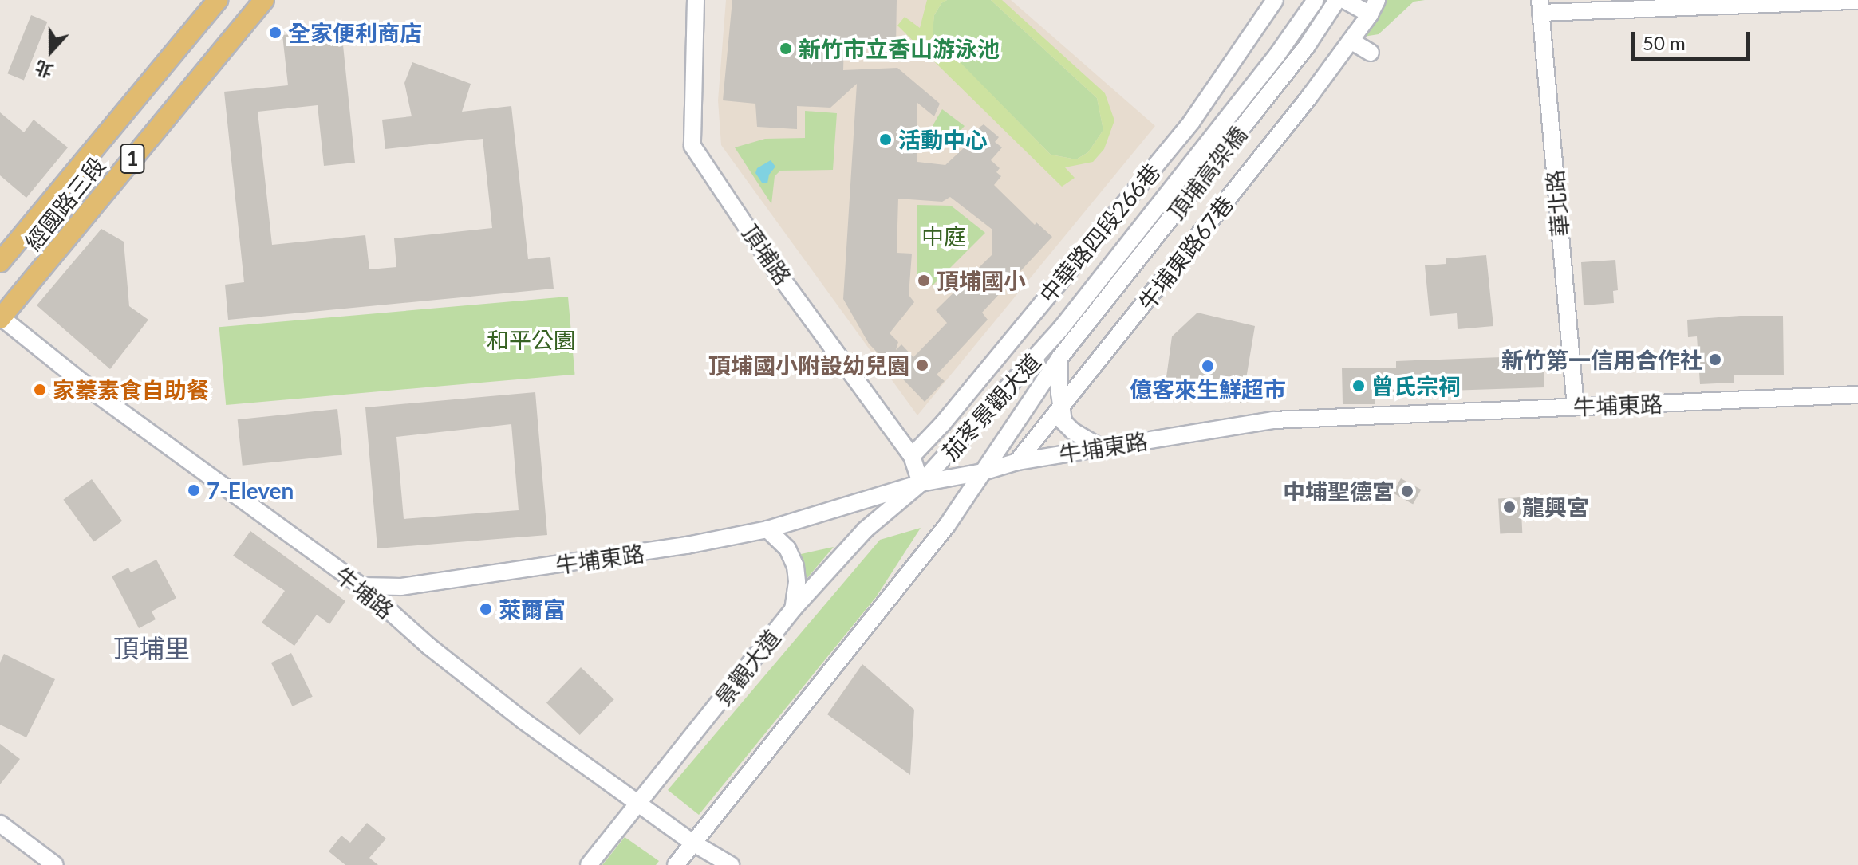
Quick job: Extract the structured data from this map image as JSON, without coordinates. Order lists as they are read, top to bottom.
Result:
{
  "streets": {
    "main road": ["1", "經國路三段"],
    "street": [
      "頂埔高架橋",
      "華北路",
      "中華路四段266巷",
      "牛埔東路67巷",
      "頂埔路",
      "牛埔東路",
      "茄苳景觀大道",
      "牛埔路",
      "景觀大道"
    ]
  },
  "crossings": [
    ["頂埔高架橋", "茄苳景觀大道"],
    ["經國路三段", "牛埔路"],
    ["華北路", "牛埔東路"],
    ["中華路四段266巷", "頂埔路"],
    ["牛埔東路67巷", "牛埔東路"],
    ["頂埔路", "牛埔東路"],
    ["頂埔路", "茄苳景觀大道"],
    ["頂埔路", "景觀大道"],
    ["牛埔東路", "茄苳景觀大道"],
    ["牛埔東路", "牛埔路"],
    ["牛埔東路", "景觀大道"],
    ["茄苳景觀大道", "景觀大道"],
    ["牛埔路", "景觀大道"]
  ],
  "districts": ["頂埔里"],
  "parks": ["中庭", "和平公園"],
  "places": [
    "全家便利商店",
    "新竹市立香山游泳池",
    "活動中心",
    "頂埔國小",
    "新竹第一信用合作社",
    "頂埔國小附設幼兒園",
    "億客來生鮮超市",
    "曾氏宗祠",
    "家蓁素食自助餐",
    "7-Eleven",
    "中埔聖德宮",
    "龍興宮",
    "萊爾富"
  ],
  "scale_bar": "50 m",
  "north": "bottom"
}
